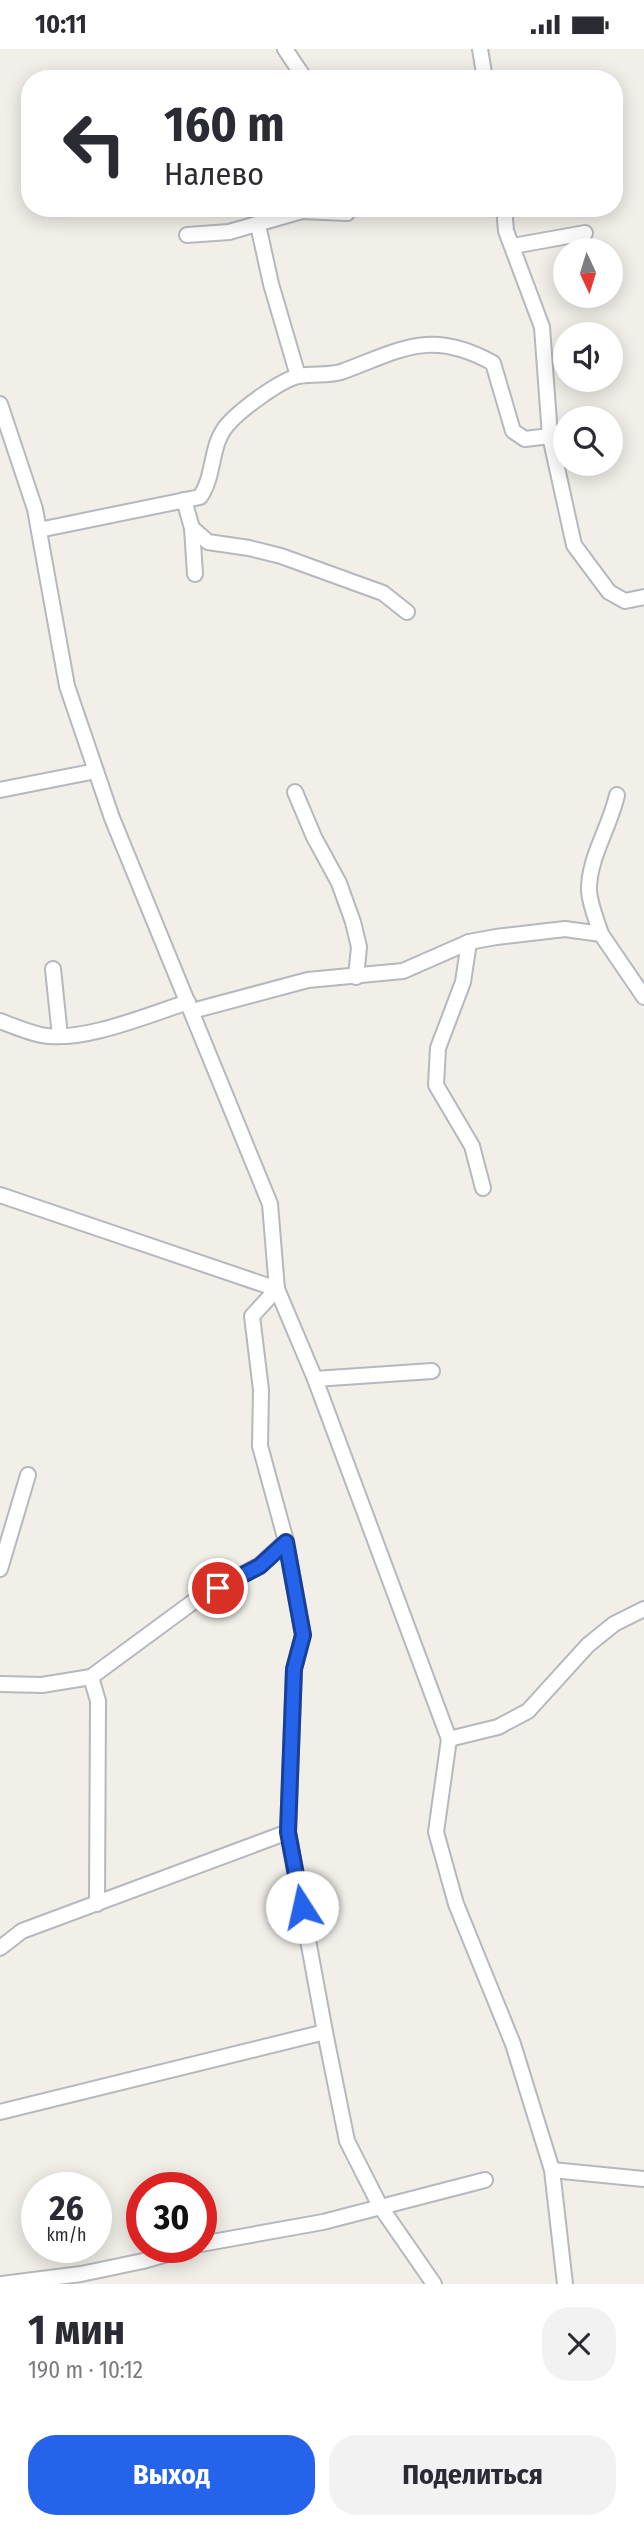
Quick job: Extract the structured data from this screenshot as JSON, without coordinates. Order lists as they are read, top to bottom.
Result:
{
  "north": "bottom",
  "page": {
    "status": "10:11",
    "turn": ["160 m", "Налево"],
    "speed": "26 km/h",
    "limit": "30",
    "heading": ["1 мин", "190 m · 10:12"],
    "buttons": ["Выход", "Поделиться"]
  }
}
